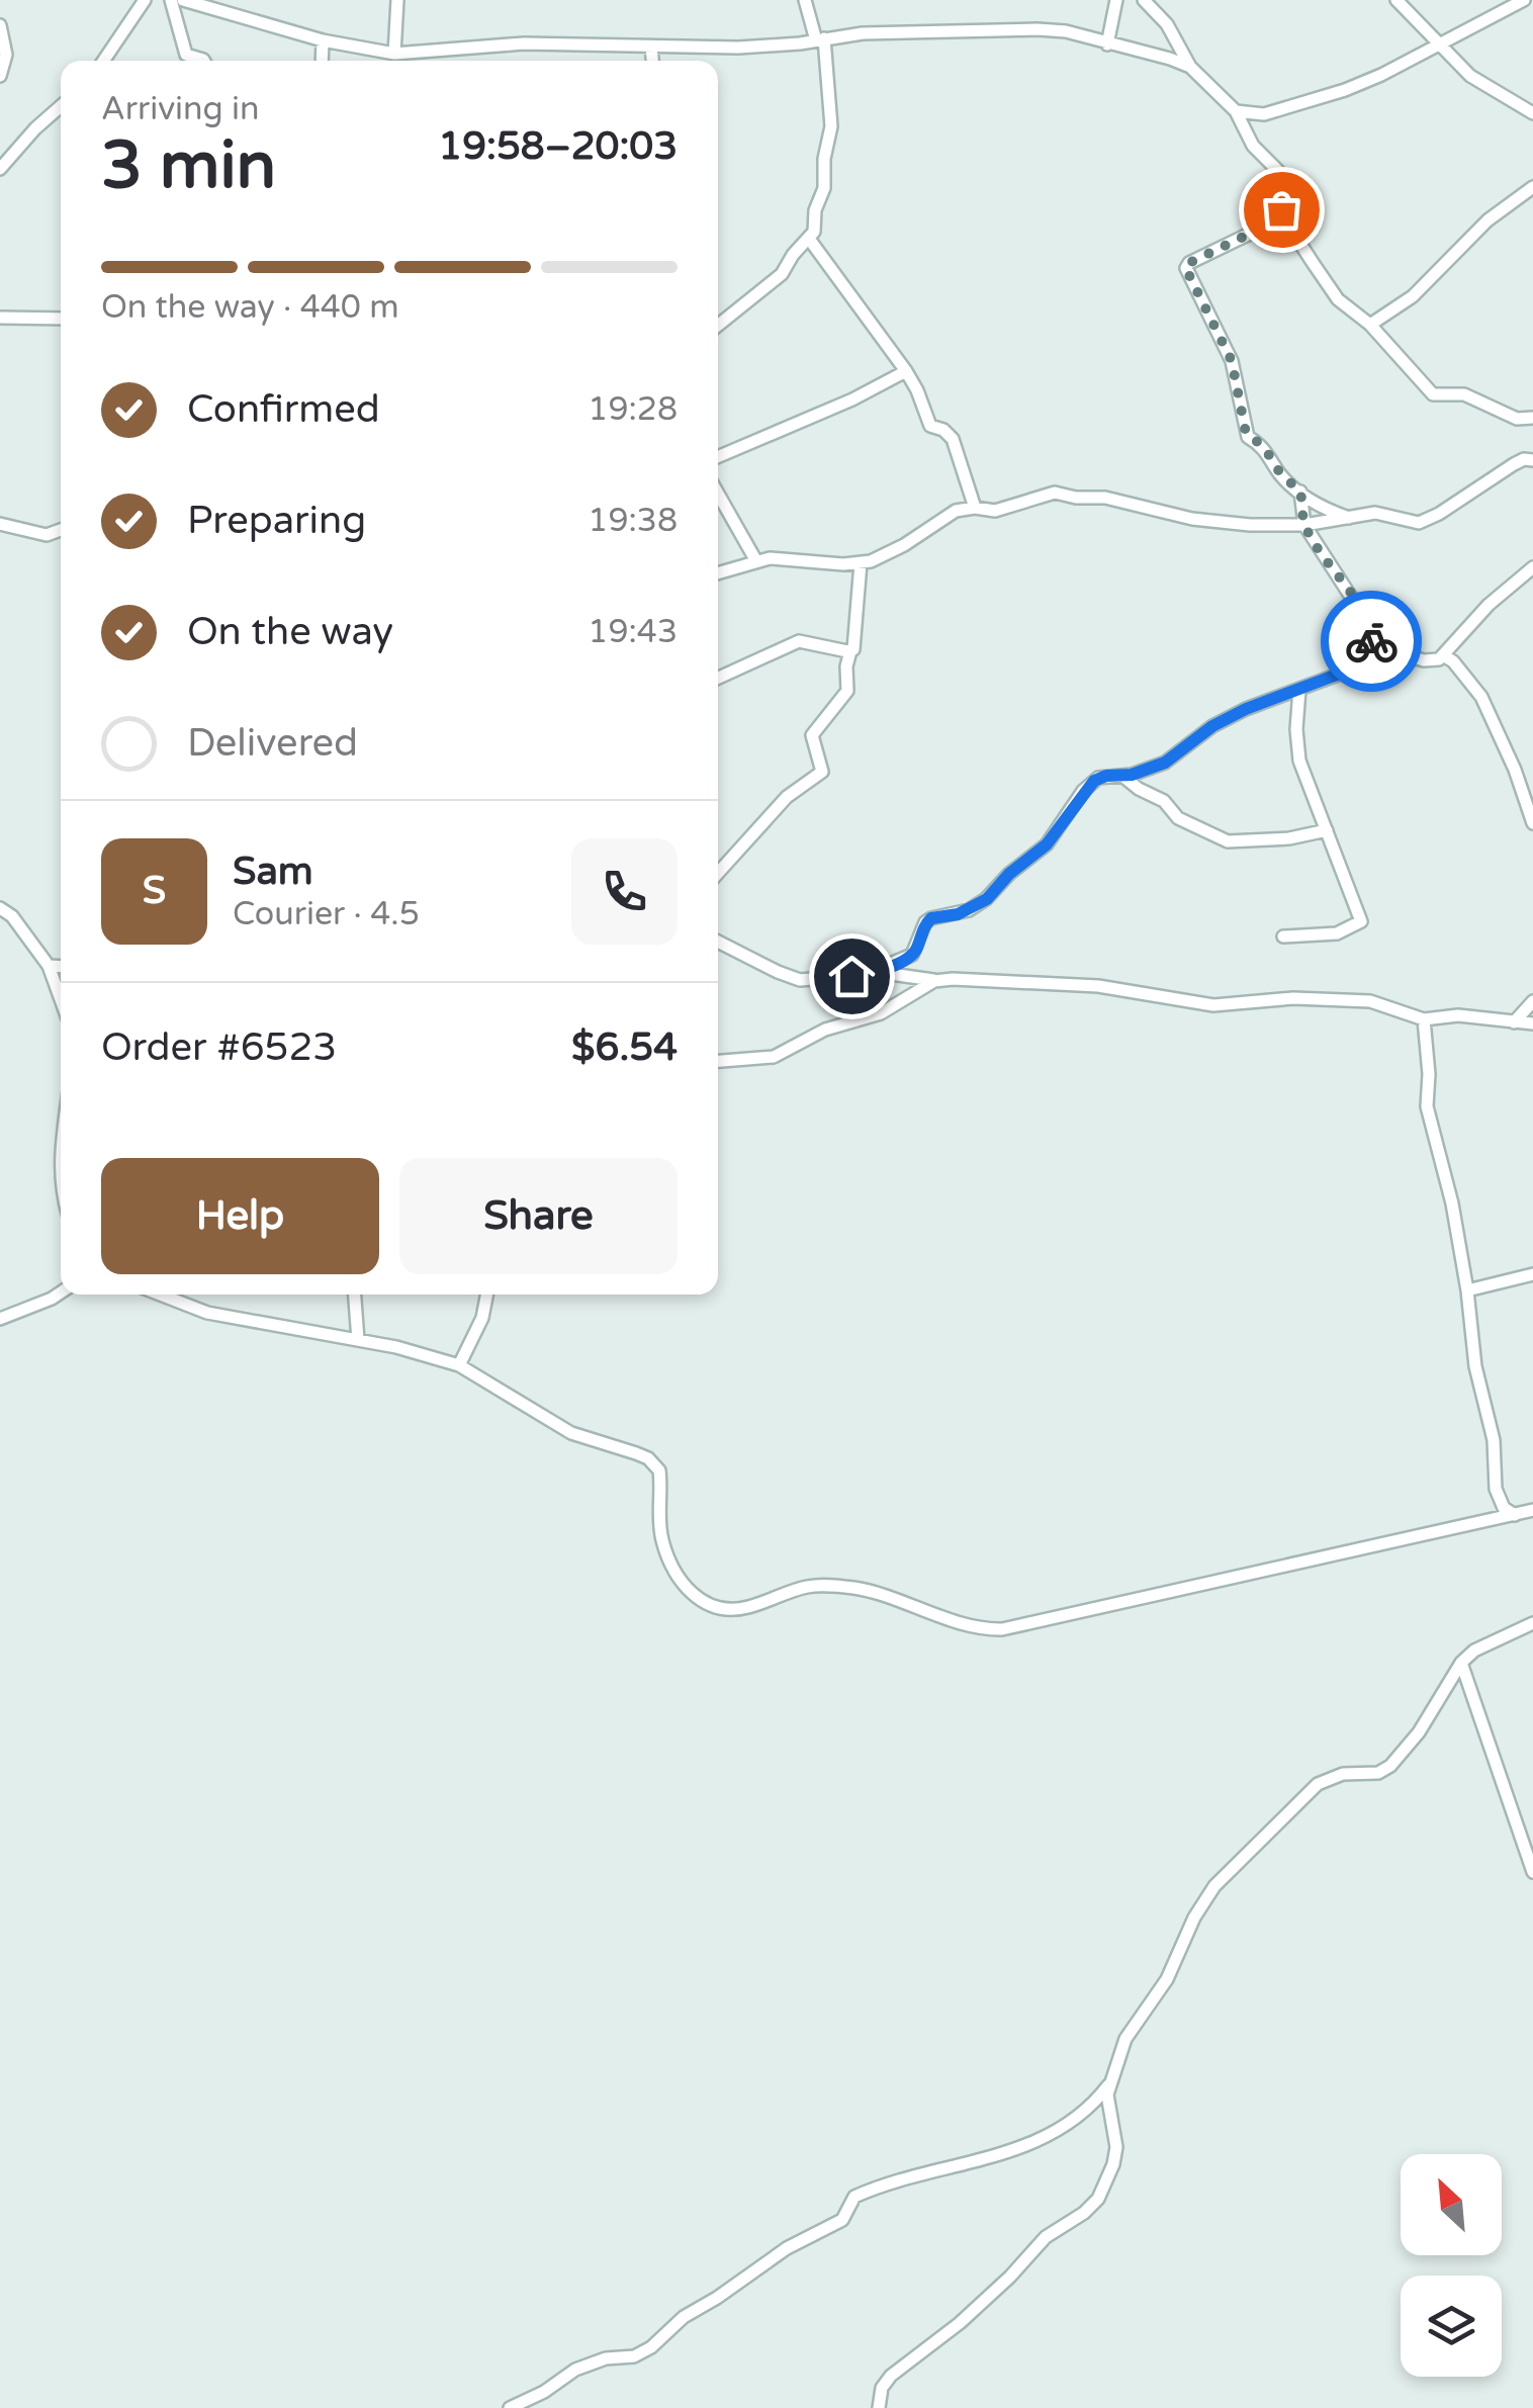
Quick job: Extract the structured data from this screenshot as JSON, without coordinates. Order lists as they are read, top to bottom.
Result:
{
  "north": "top left",
  "page": {
    "heading": ["3 min", "Arriving in", "19:58–20:03"],
    "panel": [
      "Sam",
      "Courier · 4.5",
      "Order #6523",
      "$6.54"
    ],
    "bar": "On the way · 440 m",
    "list": [
      ["Confirmed", "19:28"],
      ["Preparing", "19:38"],
      ["On the way", "19:43"],
      "Delivered"
    ],
    "round": "S",
    "buttons": ["Help", "Share"]
  }
}
